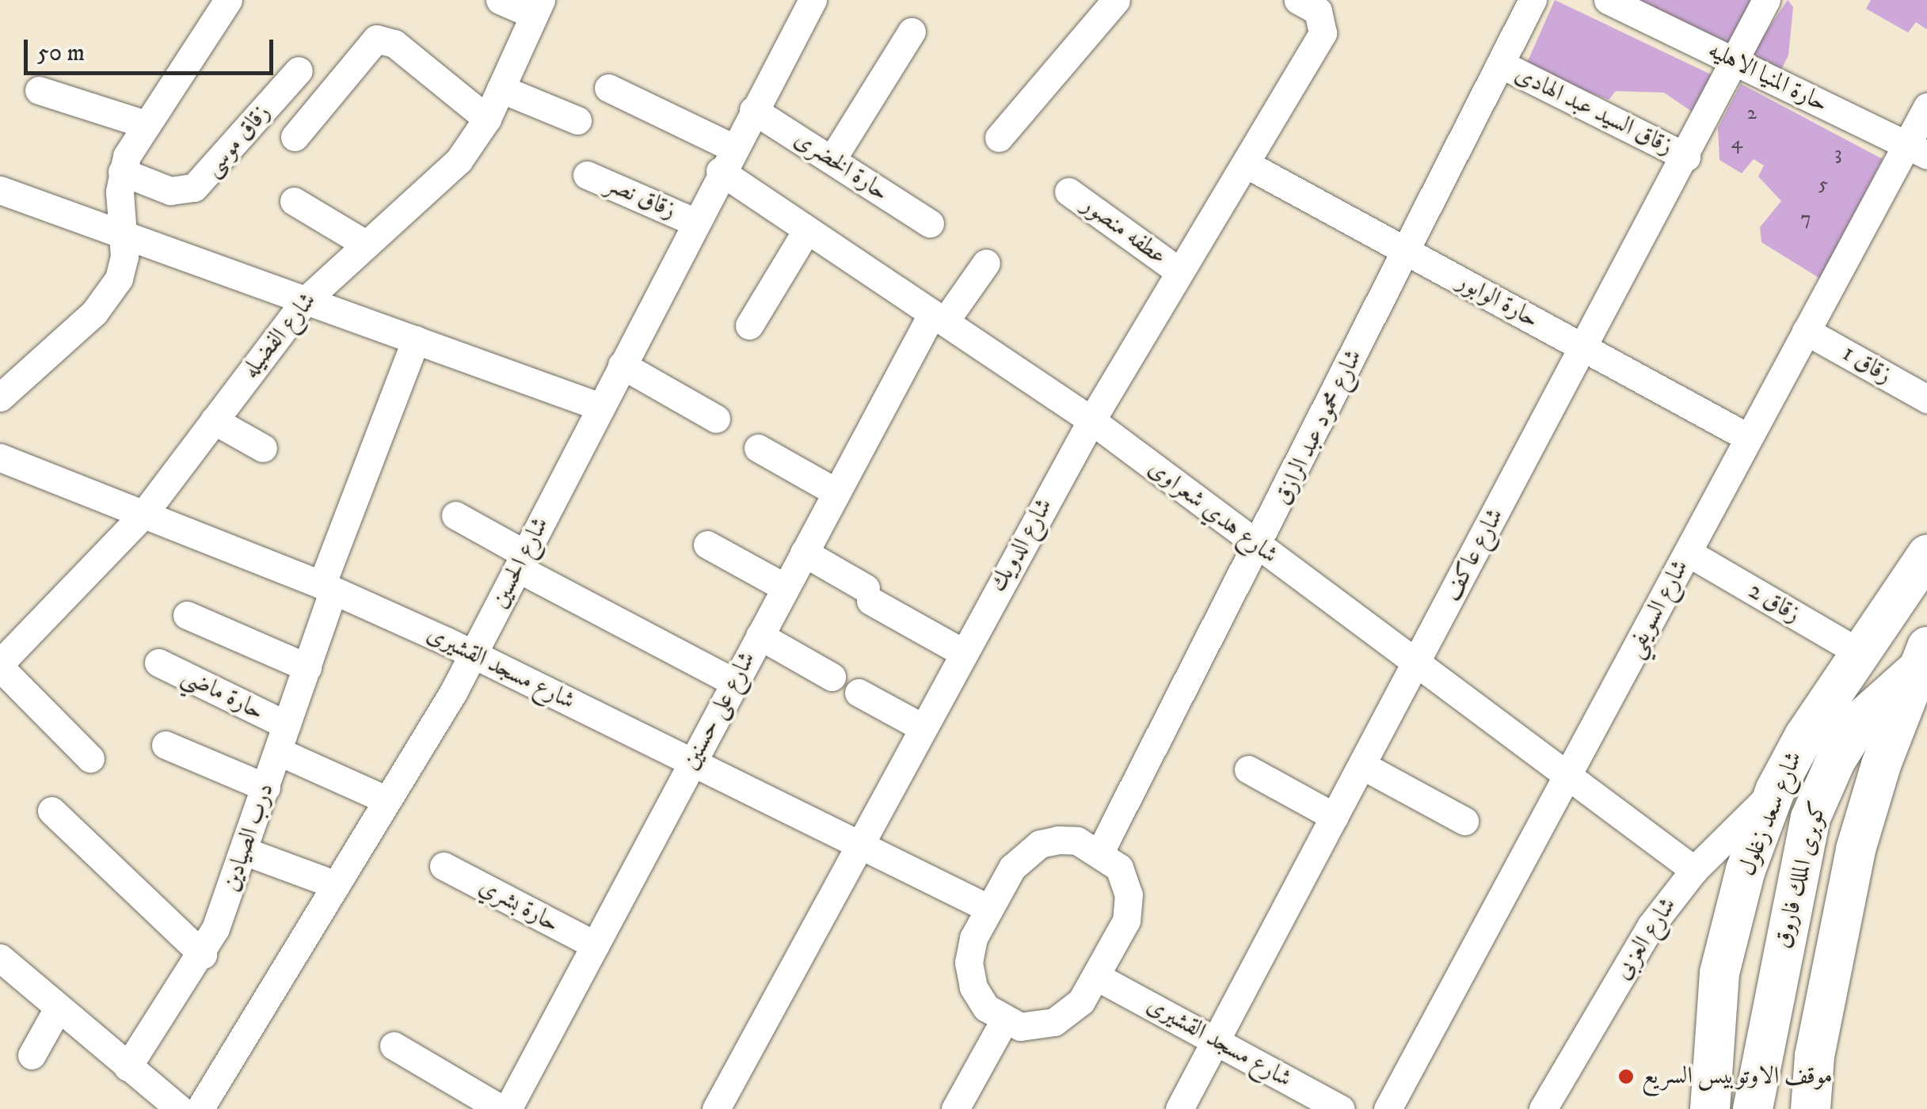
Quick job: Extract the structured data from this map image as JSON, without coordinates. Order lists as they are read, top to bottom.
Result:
{
  "streets": {
    "main road": ["شارع سعد زغلول", "كوبرى الملك فاروق"],
    "street": [
      "حارة المنيا الاهليه",
      "زقاق السيد عبد الهادى",
      "زقاق موسى",
      "حارة الخضرى",
      "زقاق نصر",
      "عطفه منصور",
      "حارة الوابور",
      "شارع الفضيله",
      "زقاق 1",
      "شارع محمود عبد الرازق",
      "شارع هدي شعراوى",
      "شارع الدويك",
      "شارع عاكف",
      "شارع الحسين",
      "زقاق 2",
      "شارع السويفي",
      "شارع مسجد القشيرى",
      "حارة ماضي",
      "شارع على حسنين",
      "درب الصيادين",
      "حارة بشري",
      "شارع العزبى"
    ]
  },
  "crossings": [
    ["حارة المنيا الاهليه", "شارع عاكف"],
    ["حارة المنيا الاهليه", "شارع السويفي"],
    ["زقاق السيد عبد الهادى", "شارع محمود عبد الرازق"],
    ["زقاق السيد عبد الهادى", "شارع عاكف"],
    ["حارة الخضرى", "شارع الحسين"],
    ["زقاق نصر", "شارع الحسين"],
    ["عطفه منصور", "شارع الدويك"],
    ["حارة الوابور", "شارع محمود عبد الرازق"],
    ["حارة الوابور", "شارع الدويك"],
    ["حارة الوابور", "شارع عاكف"],
    ["حارة الوابور", "شارع السويفي"],
    ["شارع الفضيله", "شارع مسجد القشيرى"],
    ["زقاق 1", "شارع السويفي"],
    ["شارع محمود عبد الرازق", "شارع هدي شعراوى"],
    ["شارع محمود عبد الرازق", "شارع مسجد القشيرى"],
    ["شارع هدي شعراوى", "شارع الدويك"],
    ["شارع هدي شعراوى", "شارع عاكف"],
    ["شارع هدي شعراوى", "شارع الحسين"],
    ["شارع هدي شعراوى", "شارع السويفي"],
    ["شارع هدي شعراوى", "شارع على حسنين"],
    ["شارع هدي شعراوى", "شارع العزبى"],
    ["شارع الدويك", "شارع مسجد القشيرى"],
    ["شارع عاكف", "شارع مسجد القشيرى"],
    ["شارع الحسين", "شارع مسجد القشيرى"],
    ["شارع الحسين", "حارة ماضي"],
    ["زقاق 2", "شارع السويفي"],
    ["زقاق 2", "شارع سعد زغلول"],
    ["شارع مسجد القشيرى", "شارع على حسنين"],
    ["شارع مسجد القشيرى", "درب الصيادين"],
    ["حارة ماضي", "درب الصيادين"],
    ["شارع على حسنين", "حارة بشري"],
    ["شارع سعد زغلول", "شارع العزبى"]
  ],
  "places": ["موقف الاوتوبيس السريع"],
  "house_numbers": [
    "2",
    "4",
    "3",
    "5",
    "7"
  ],
  "scale_bar": "50 m"
}
